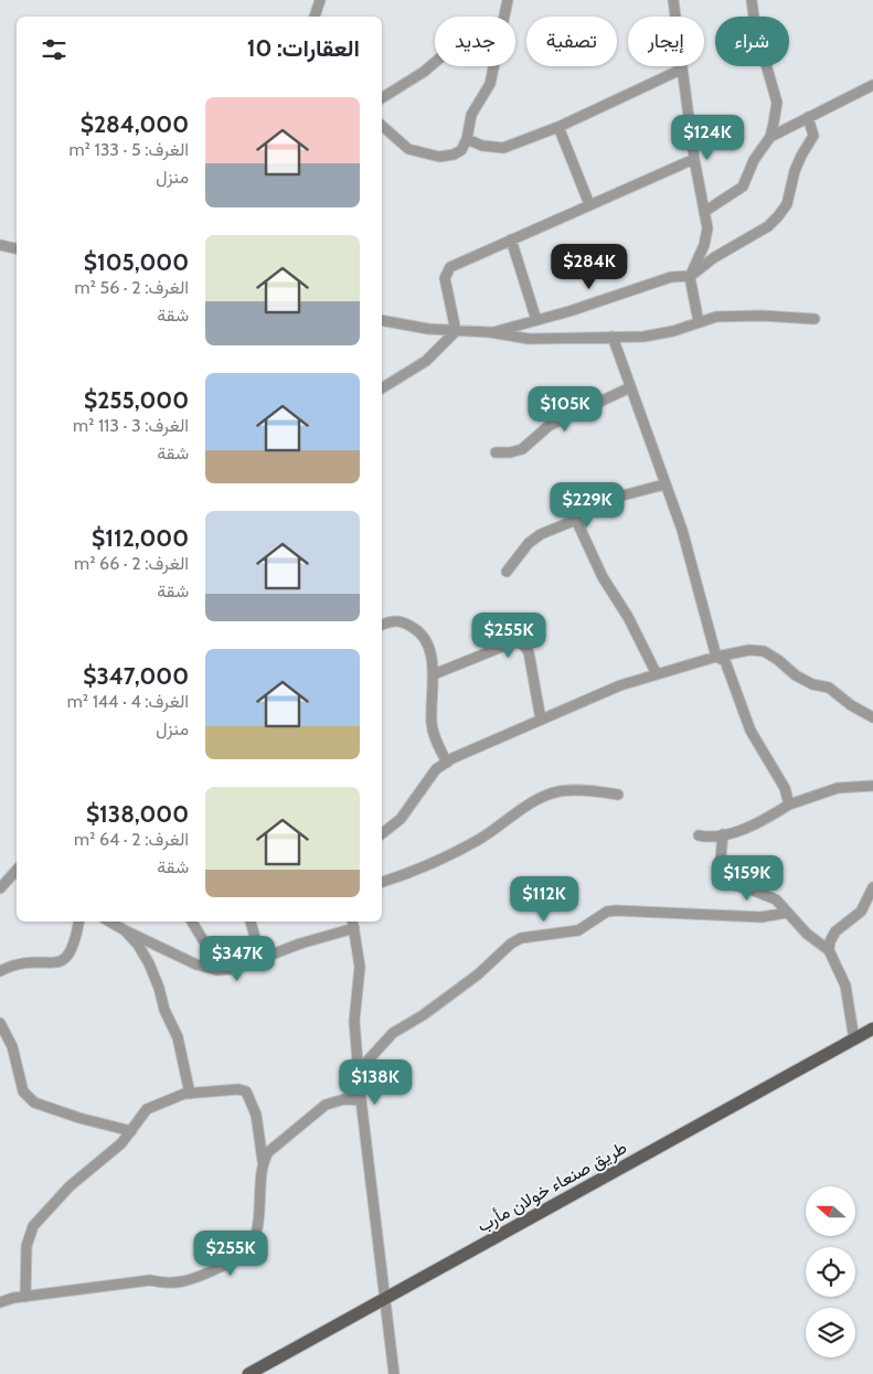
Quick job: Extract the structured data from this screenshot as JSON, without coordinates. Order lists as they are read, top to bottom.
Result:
{
  "streets": {
    "main road": ["طريق صنعاء خولان مأرب"]
  },
  "north": "left",
  "page": {
    "chip": [
      "شراء",
      "إيجار",
      "تصفية",
      "جديد"
    ],
    "heading": "العقارات: 10",
    "list": [
      {
        "name": "$284,000",
        "note": "الغرف: 5 · 133 m² · منزل"
      },
      {
        "name": "$105,000",
        "note": "الغرف: 2 · 56 m² · شقة"
      },
      {
        "name": "$255,000",
        "note": "الغرف: 3 · 113 m² · شقة"
      },
      {
        "name": "$112,000",
        "note": "الغرف: 2 · 66 m² · شقة"
      },
      {
        "name": "$347,000",
        "note": "الغرف: 4 · 144 m² · منزل"
      },
      {
        "name": "$138,000",
        "note": "الغرف: 2 · 64 m² · شقة"
      }
    ],
    "price": [
      "$124K",
      "$284K",
      "$105K",
      "$229K",
      "$255K",
      "$159K",
      "$112K",
      "$347K",
      "$138K",
      "$255K"
    ]
  }
}
